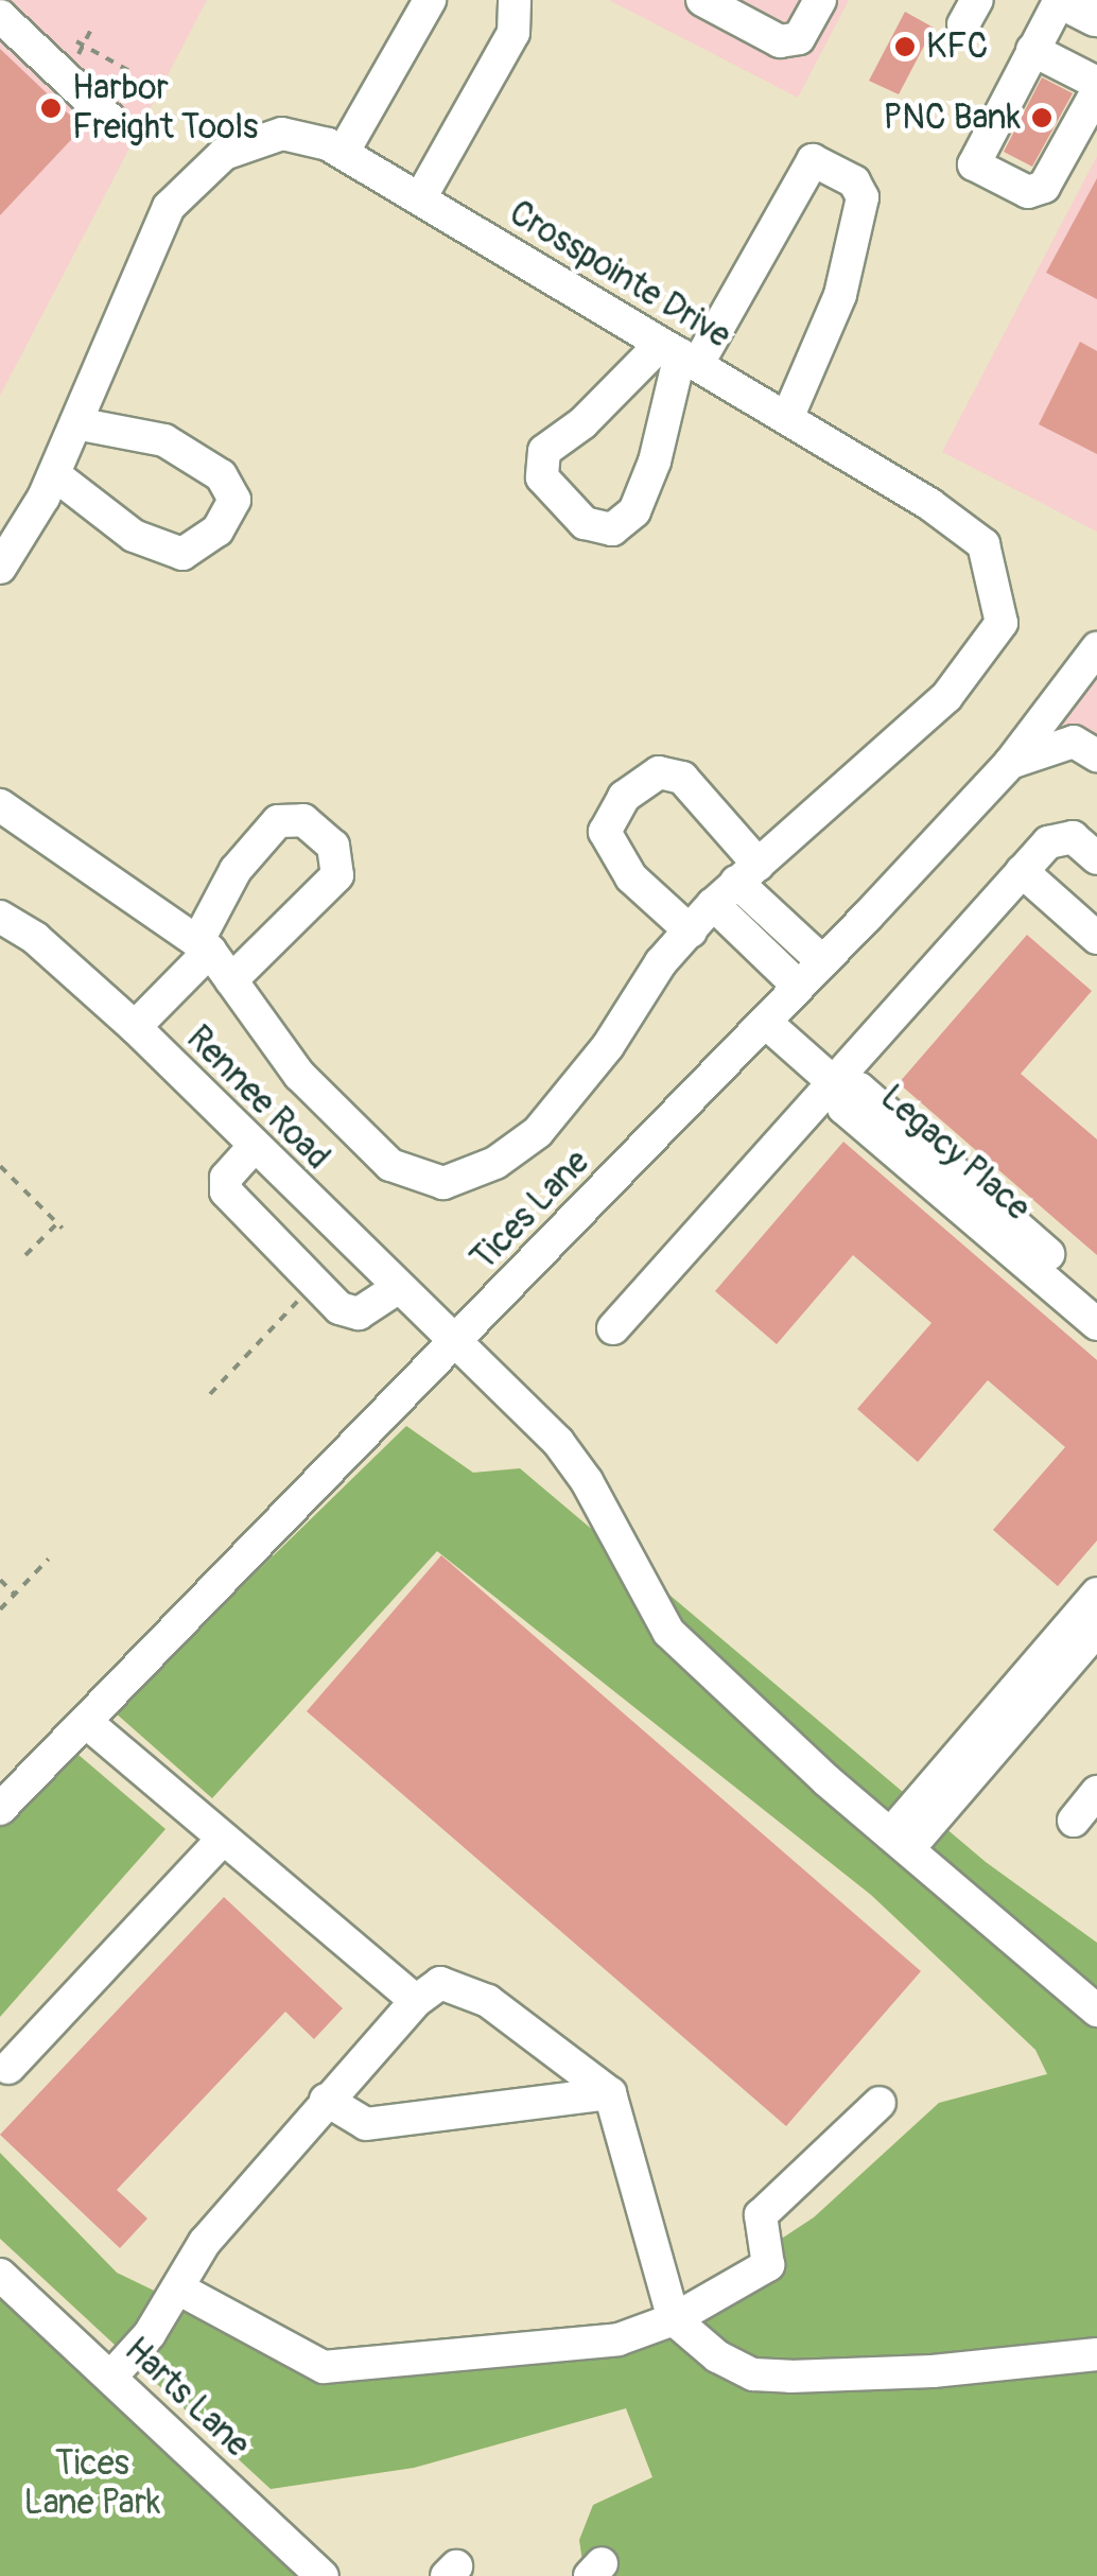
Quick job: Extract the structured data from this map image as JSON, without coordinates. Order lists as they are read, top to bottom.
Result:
{
  "streets": {
    "street": [
      "Crosspointe Drive",
      "Rennee Road",
      "Legacy Place",
      "Tices Lane",
      "Harts Lane"
    ]
  },
  "crossings": [
    ["Rennee Road", "Tices Lane"]
  ],
  "parks": ["Tices Lane Park"],
  "places": ["KFC", "Harbor Freight Tools", "PNC Bank"]
}
